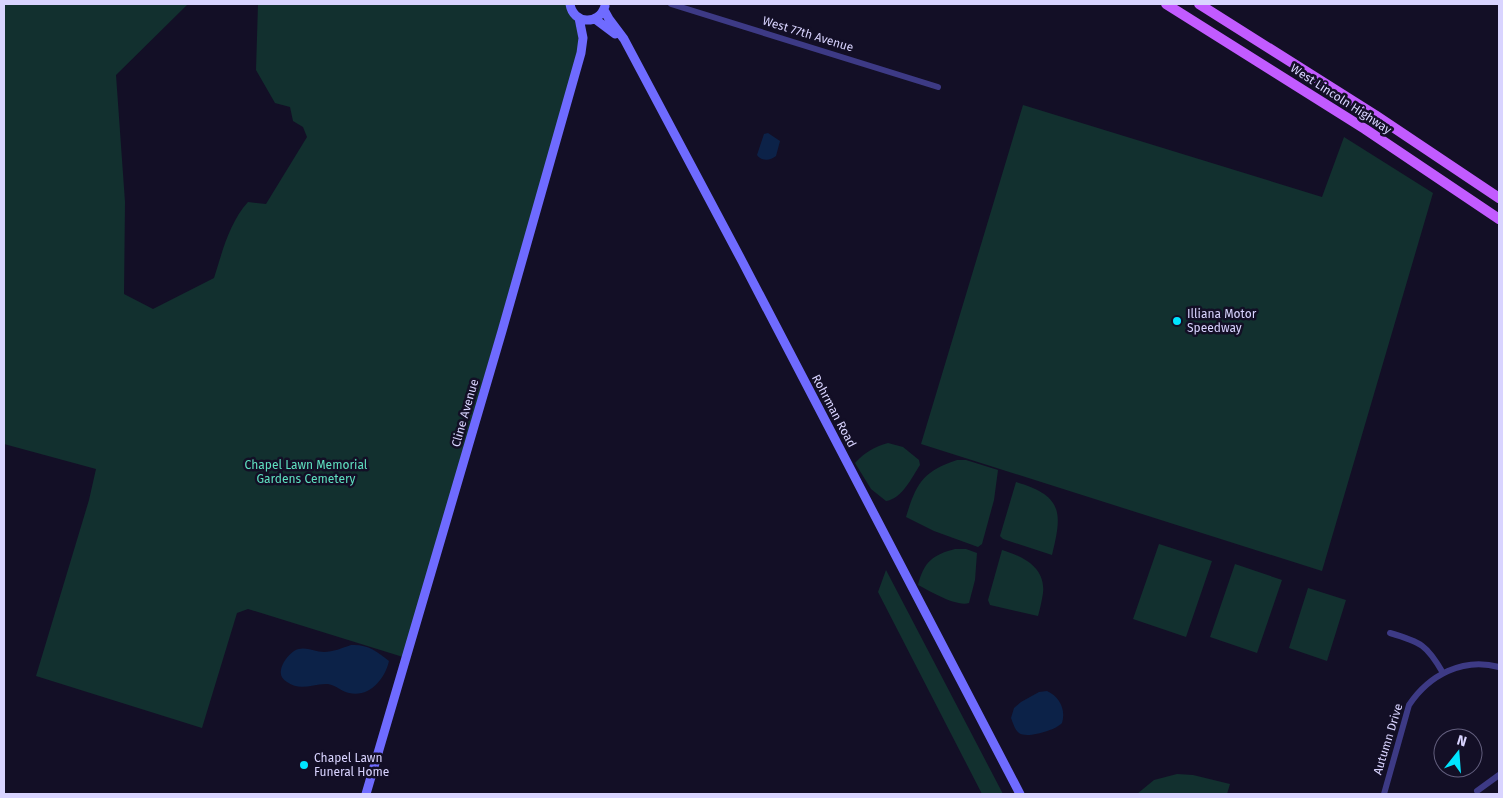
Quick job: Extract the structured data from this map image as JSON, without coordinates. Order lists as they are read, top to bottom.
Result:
{
  "streets": {
    "main road": ["West Lincoln Highway"],
    "street": [
      "West 77th Avenue",
      "Rohrman Road",
      "Cline Avenue",
      "Autumn Drive"
    ]
  },
  "crossings": [
    ["Rohrman Road", "Cline Avenue"]
  ],
  "parks": ["Chapel Lawn Memorial Gardens Cemetery"],
  "places": ["Illiana Motor Speedway", "Chapel Lawn Funeral Home"],
  "north": "top"
}
